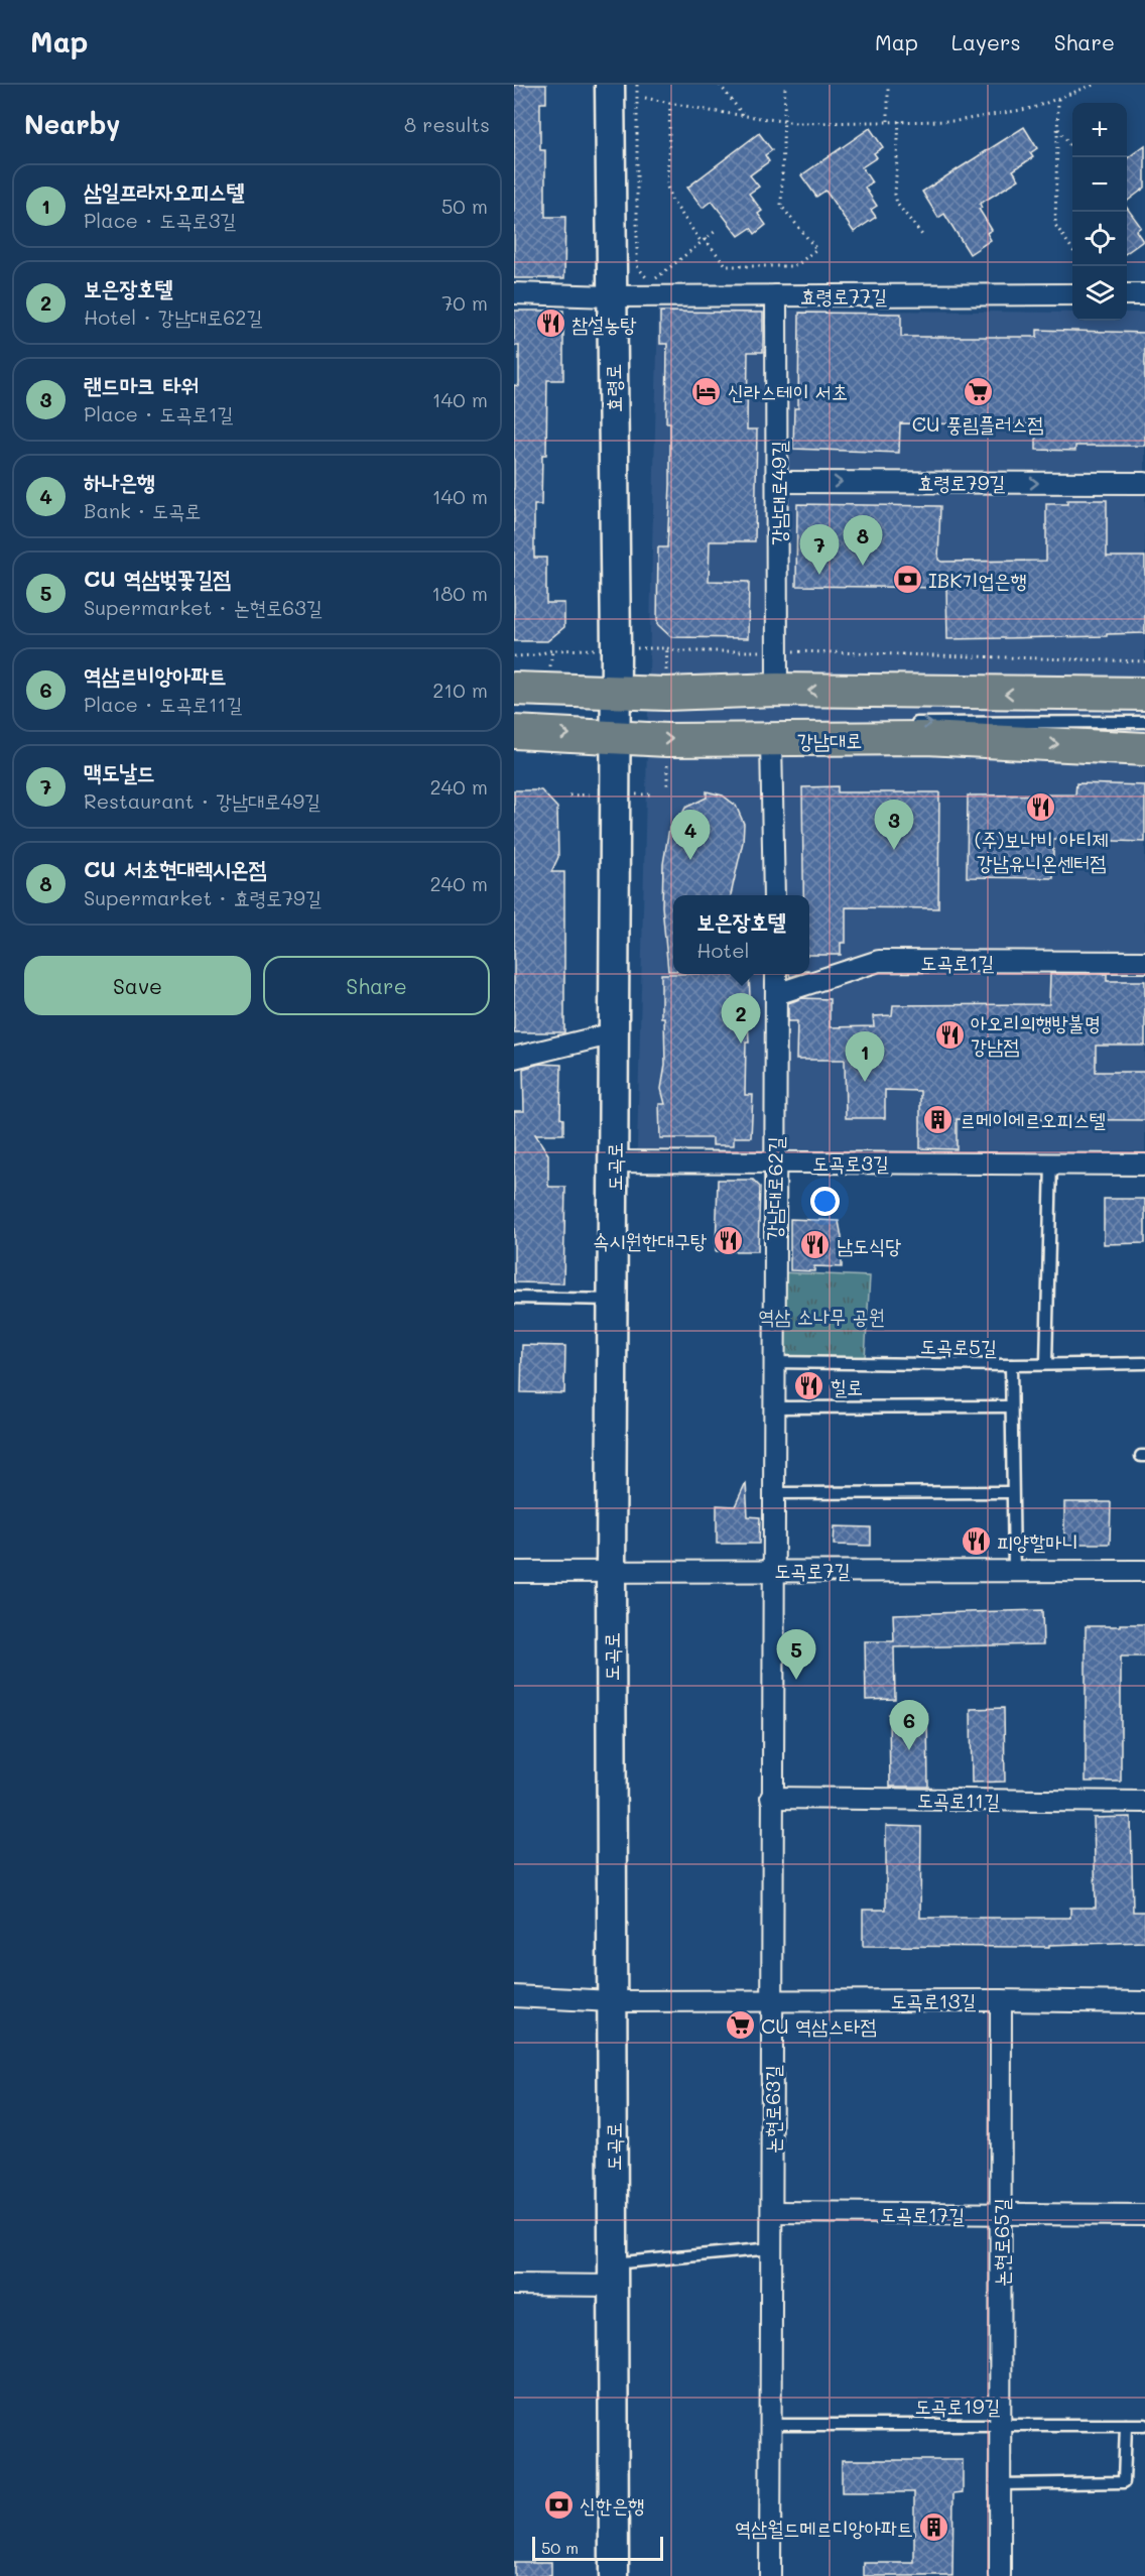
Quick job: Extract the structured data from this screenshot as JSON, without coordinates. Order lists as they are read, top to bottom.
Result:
{
  "streets": {
    "main road": ["효령로", "강남대로", "도곡로"],
    "street": [
      "효령로77길",
      "효령로79길",
      "강남대로49길",
      "도곡로1길",
      "도곡로3길",
      "강남대로62길",
      "도곡로7길",
      "도곡로11길",
      "도곡로13길",
      "논현로63길",
      "도곡로17길",
      "논현로65길"
    ],
    "lane": ["도곡로5길", "도곡로19길"]
  },
  "crossings": [
    ["효령로77길", "효령로"],
    ["효령로77길", "강남대로49길"],
    ["효령로", "강남대로"],
    ["효령로", "도곡로"],
    ["효령로79길", "강남대로49길"],
    ["강남대로", "도곡로"],
    ["도곡로1길", "강남대로62길"],
    ["도곡로3길", "도곡로"],
    ["도곡로3길", "강남대로62길"],
    ["도곡로", "도곡로7길"],
    ["도곡로", "도곡로13길"],
    ["강남대로62길", "도곡로5길"],
    ["강남대로62길", "도곡로7길"],
    ["강남대로62길", "논현로63길"],
    ["도곡로7길", "논현로63길"],
    ["도곡로11길", "논현로63길"],
    ["도곡로13길", "논현로63길"],
    ["도곡로13길", "논현로65길"],
    ["논현로63길", "도곡로17길"],
    ["논현로63길", "도곡로19길"],
    ["도곡로17길", "논현로65길"],
    ["논현로65길", "도곡로19길"]
  ],
  "one_way": ["효령로79길"],
  "parks": ["역삼 소나무 공원"],
  "places": {
    "restaurant": [
      "참설농탕",
      "(주)보나비 아티제 강남유니온센터점",
      "아오리의행방불명 강남점",
      "속시원한대구탕",
      "남도식당",
      "힐로",
      "피양할마니"
    ],
    "hotel": ["신라스테이 서초"],
    "supermarket": ["CU 풍림플러스점", "CU 역삼스타점"],
    "bank": ["IBK기업은행", "신한은행"],
    "building": ["르메이에르오피스텔", "역삼월드메르디앙아파트"]
  },
  "scale_bar": "50 m",
  "page": {
    "header": "Map",
    "nav": ["Map", "Layers", "Share"],
    "heading": ["Nearby", "8 results"],
    "map_buttons": ["+", "−"],
    "list": [
      {
        "mark": "1",
        "name": "삼일프라자오피스텔",
        "note": "Place · 도곡로3길",
        "value": "50 m"
      },
      {
        "mark": "2",
        "name": "보은장호텔",
        "note": "Hotel · 강남대로62길",
        "value": "70 m"
      },
      {
        "mark": "3",
        "name": "랜드마크 타워",
        "note": "Place · 도곡로1길",
        "value": "140 m"
      },
      {
        "mark": "4",
        "name": "하나은행",
        "note": "Bank · 도곡로",
        "value": "140 m"
      },
      {
        "mark": "5",
        "name": "CU 역삼벚꽃길점",
        "note": "Supermarket · 논현로63길",
        "value": "180 m"
      },
      {
        "mark": "6",
        "name": "역삼르비앙아파트",
        "note": "Place · 도곡로11길",
        "value": "210 m"
      },
      {
        "mark": "7",
        "name": "맥도날드",
        "note": "Restaurant · 강남대로49길",
        "value": "240 m"
      },
      {
        "mark": "8",
        "name": "CU 서초현대렉시온점",
        "note": "Supermarket · 효령로79길",
        "value": "240 m"
      }
    ],
    "pins": [
      "8",
      "7",
      "3",
      "4",
      "2",
      "1",
      "5",
      "6"
    ],
    "popup": ["보은장호텔", "Hotel"],
    "buttons": ["Save", "Share"],
    "scale": "50 m"
  }
}
